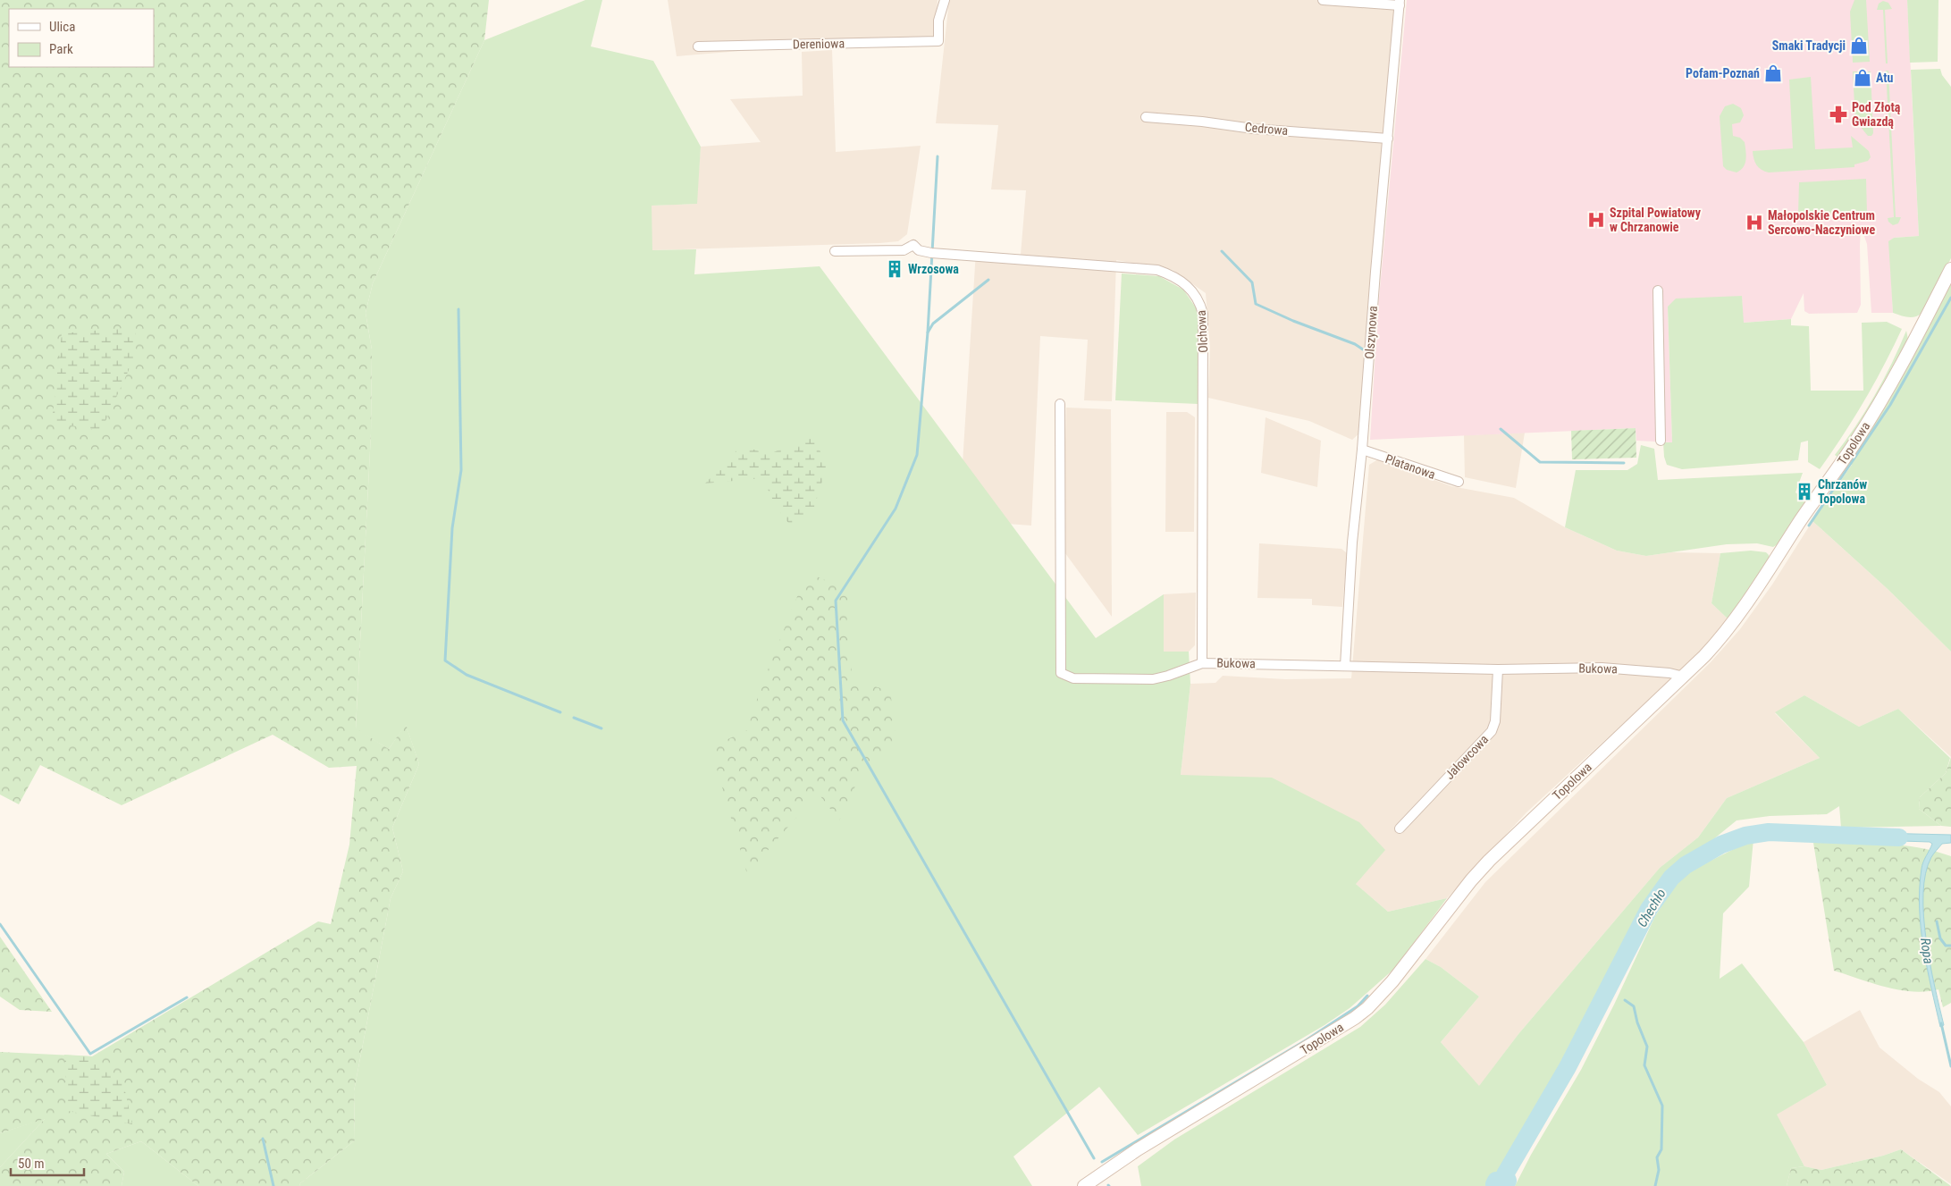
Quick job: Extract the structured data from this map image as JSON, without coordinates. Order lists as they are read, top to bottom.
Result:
{
  "streets": {
    "street": [
      "Dereniowa",
      "Cedrowa",
      "Olchowa",
      "Olszynowa",
      "Topolowa",
      "Platanowa",
      "Bukowa",
      "Jałowcowa"
    ]
  },
  "crossings": [
    ["Cedrowa", "Olszynowa"],
    ["Olchowa", "Bukowa"],
    ["Olszynowa", "Platanowa"],
    ["Olszynowa", "Bukowa"],
    ["Topolowa", "Bukowa"],
    ["Bukowa", "Jałowcowa"]
  ],
  "water": ["Chechło", "Ropa"],
  "places": {
    "shop": ["Smaki Tradycji", "Pofam-Poznań", "Atu"],
    "pharmacy": ["Pod Złotą Gwiazdą"],
    "hospital": ["Szpital Powiatowy w Chrzanowie", "Małopolskie Centrum Sercowo-Naczyniowe"],
    "building": ["Wrzosowa", "Chrzanów Topolowa"]
  },
  "legend": ["Ulica", "Park"],
  "scale_bar": "50 m"
}
